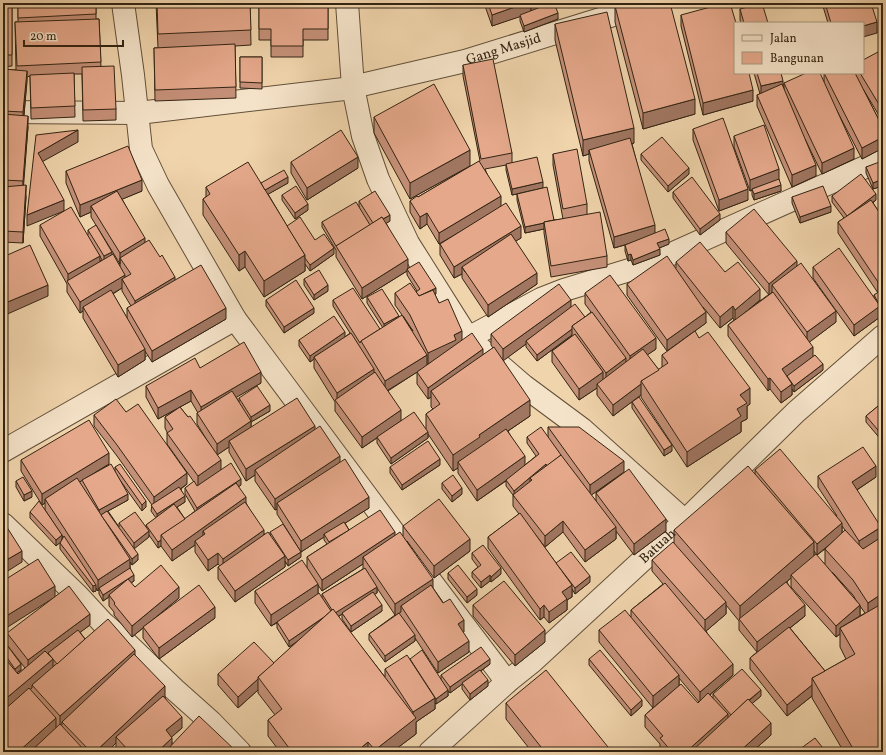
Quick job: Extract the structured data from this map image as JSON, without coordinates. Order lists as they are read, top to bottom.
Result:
{
  "streets": {
    "street": ["Gang Masjid", "Batuah"]
  },
  "legend": ["Jalan", "Bangunan"],
  "scale_bar": "20 m"
}
